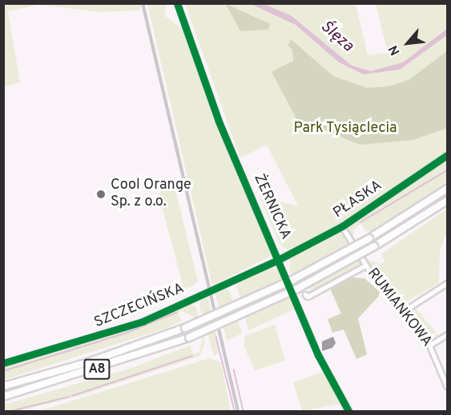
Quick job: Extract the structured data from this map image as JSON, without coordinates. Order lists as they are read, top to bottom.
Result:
{
  "streets": {
    "highway": ["A8"],
    "street": [
      "PŁASKA",
      "ŻERNICKA",
      "SZCZECIŃSKA",
      "RUMIANKOWA"
    ]
  },
  "crossings": [
    ["PŁASKA", "ŻERNICKA"],
    ["PŁASKA", "SZCZECIŃSKA"],
    ["ŻERNICKA", "SZCZECIŃSKA"]
  ],
  "water": ["Ślęza"],
  "parks": ["Park Tysiąclecia"],
  "places": ["Cool Orange Sp. z o.o."],
  "north": "bottom left"
}
